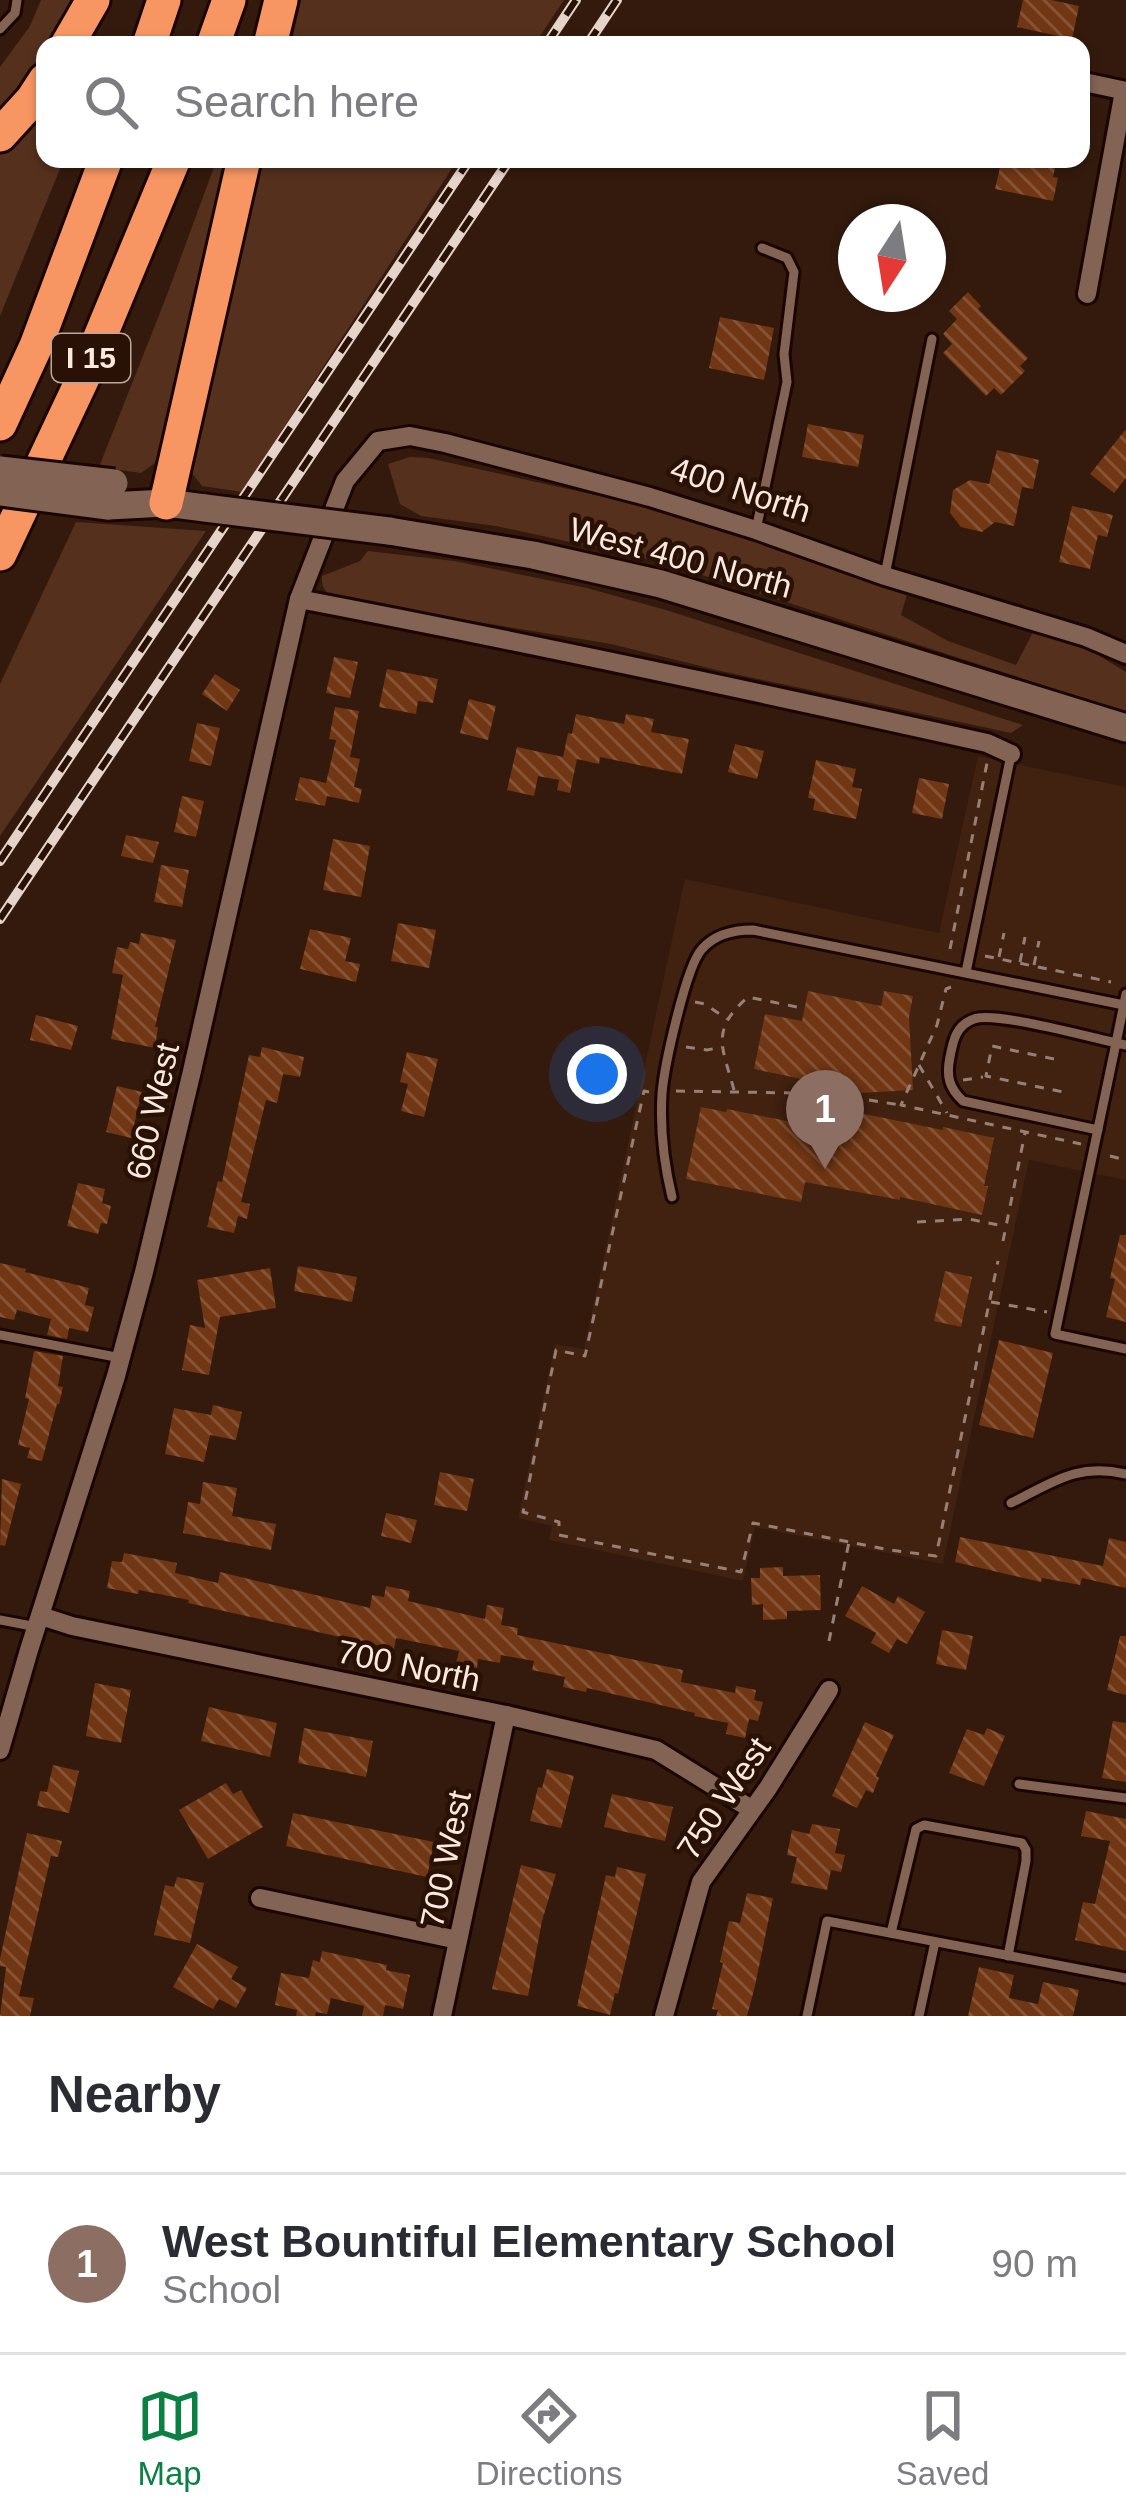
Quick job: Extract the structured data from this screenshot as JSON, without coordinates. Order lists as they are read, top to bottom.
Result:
{
  "streets": {
    "highway": ["I 15"],
    "street": [
      "400 North",
      "West 400 North",
      "660 West",
      "700 North",
      "750 West",
      "700 West"
    ]
  },
  "crossings": [
    ["400 North", "660 West"],
    ["660 West", "700 North"],
    ["700 North", "750 West"],
    ["700 North", "700 West"]
  ],
  "north": "bottom",
  "page": {
    "search": "Search here",
    "pins": "1",
    "heading": "Nearby",
    "list": [
      {
        "mark": "1",
        "name": "West Bountiful Elementary School",
        "note": "School",
        "value": "90 m"
      }
    ],
    "nav": ["Map", "Directions", "Saved"]
  }
}
